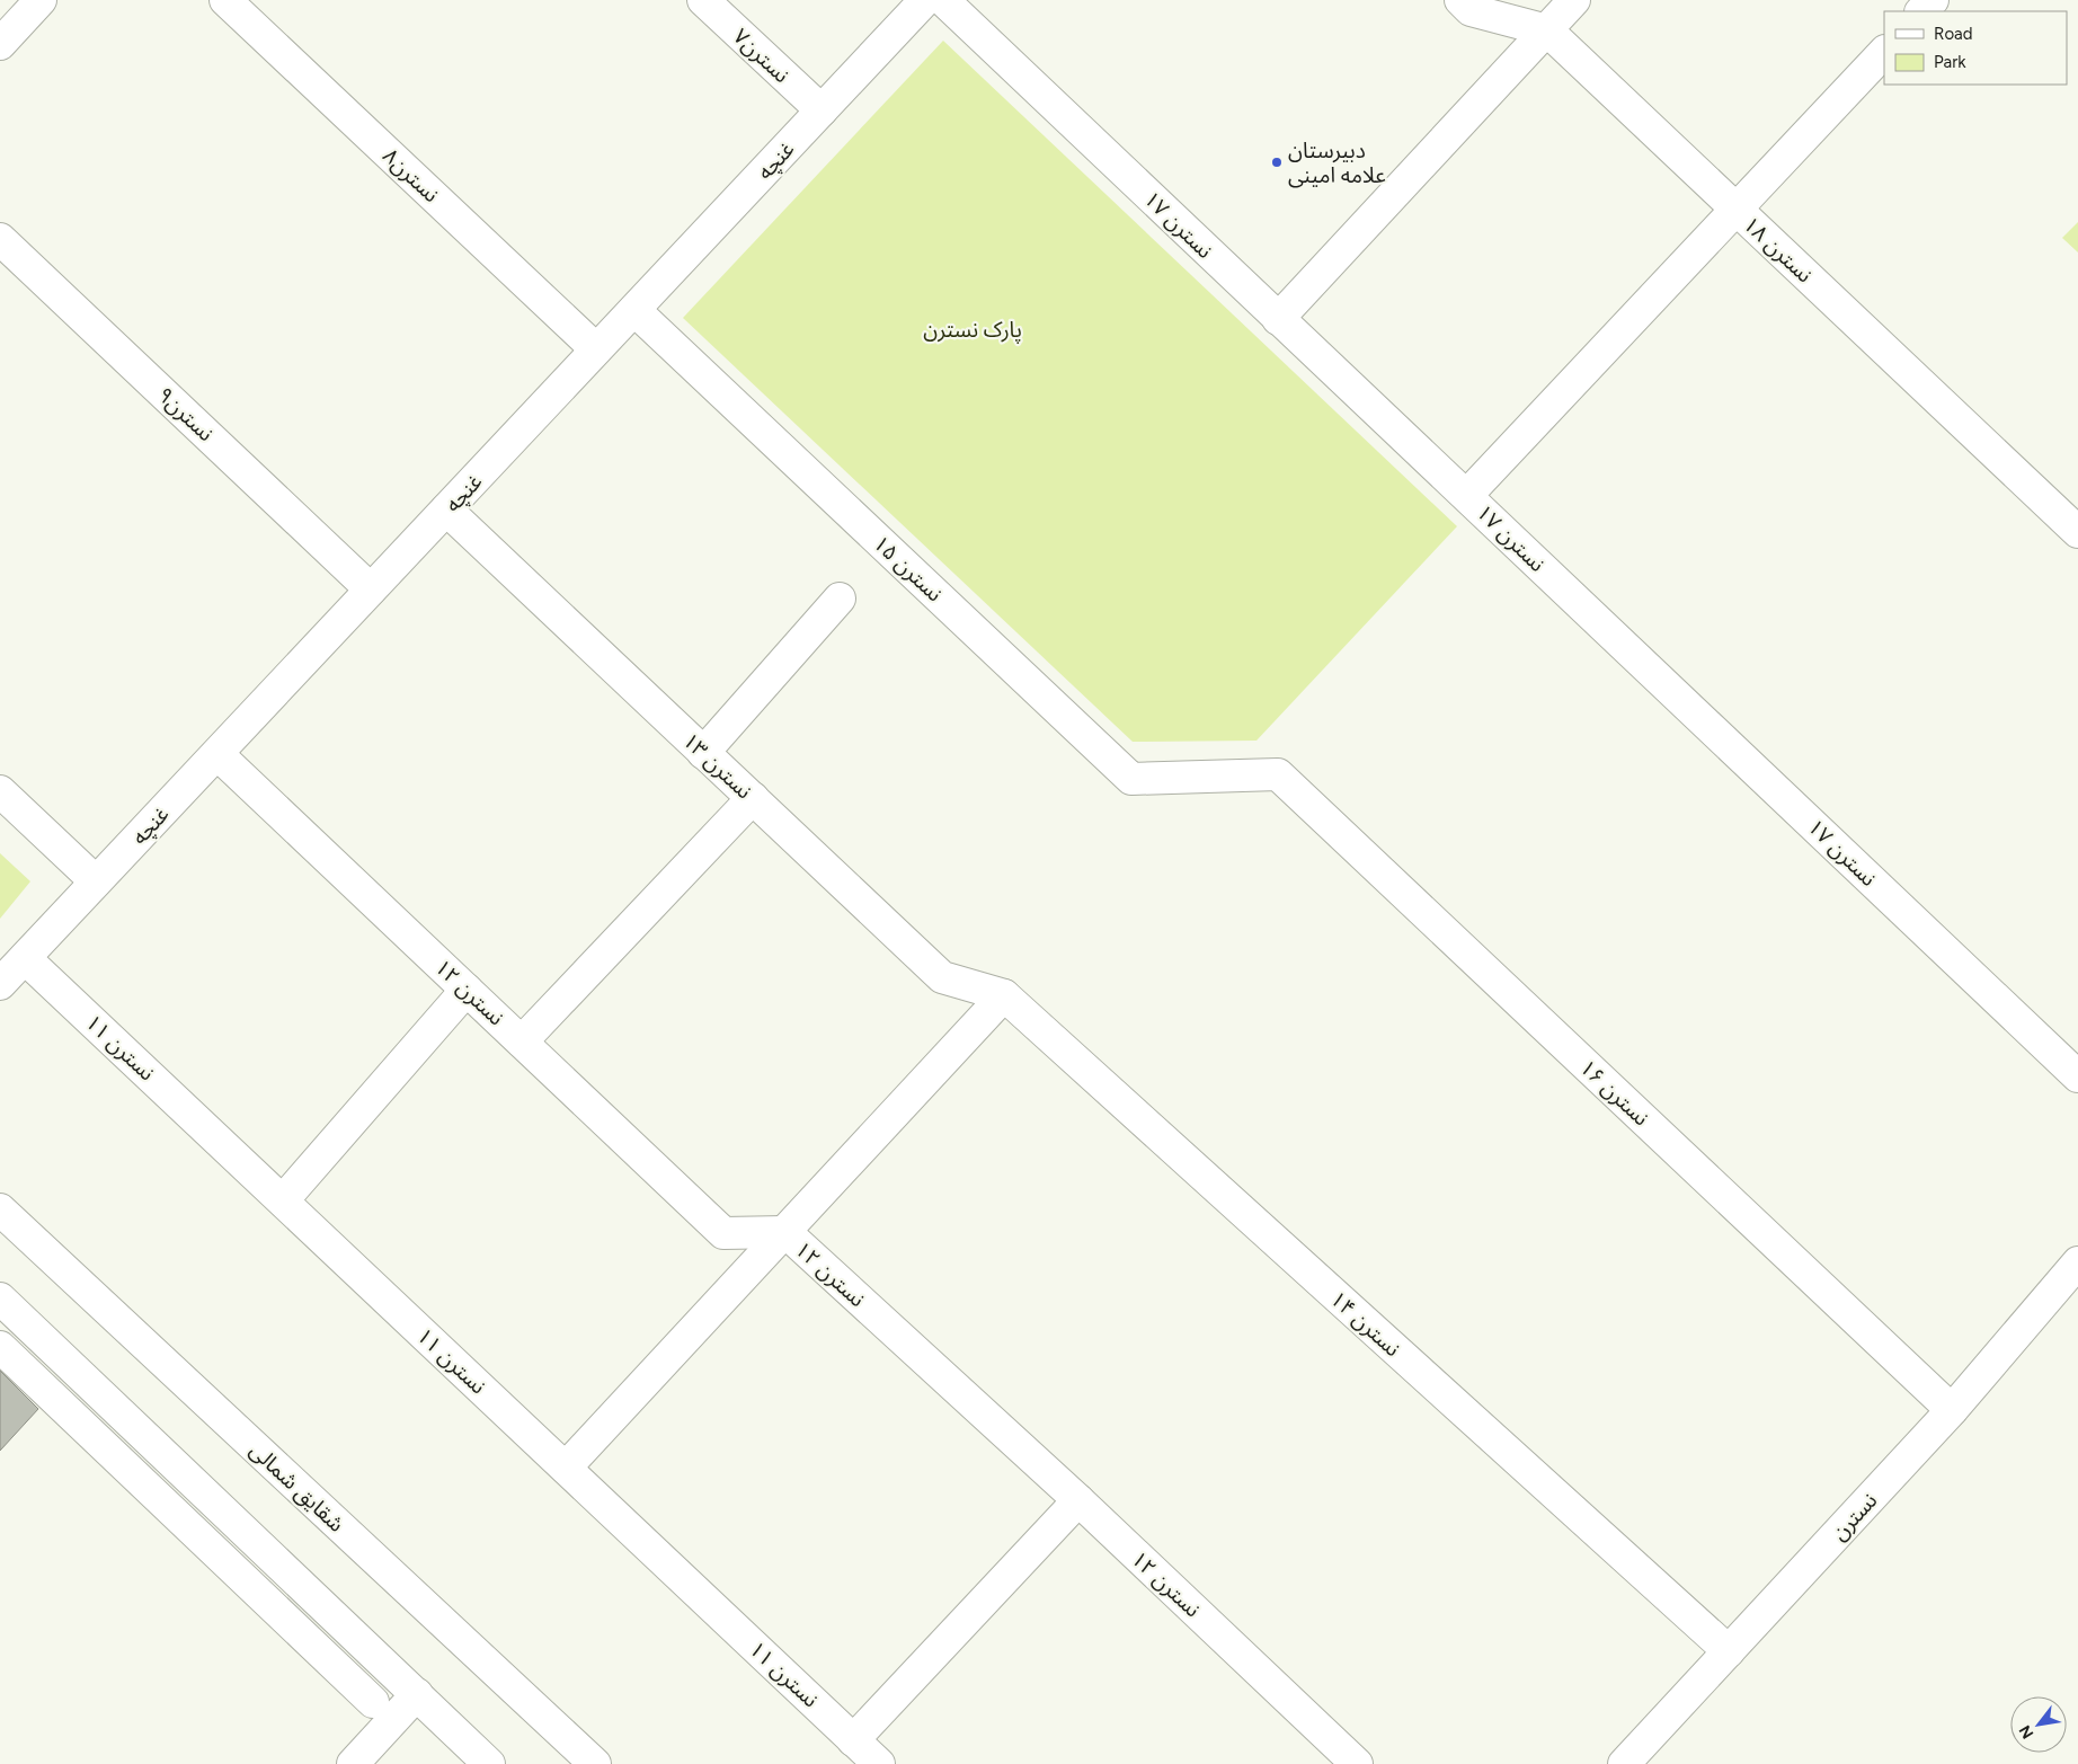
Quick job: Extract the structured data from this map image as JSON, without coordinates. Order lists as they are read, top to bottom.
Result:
{
  "streets": {
    "street": [
      "نسترن۷",
      "غنچه",
      "نسترن۸",
      "نسترن ۱۷",
      "نسترن ۱۸",
      "نسترن۹",
      "نسترن ۱۵",
      "نسترن ۱۳",
      "نسترن ۱۲",
      "نسترن ۱۱",
      "نسترن ۱۶",
      "نسترن ۱۴",
      "شقایق شمالی",
      "نسترن"
    ]
  },
  "crossings": [
    ["نسترن۷", "غنچه"],
    ["غنچه", "نسترن۸"],
    ["غنچه", "نسترن۹"],
    ["غنچه", "نسترن ۱۵"],
    ["غنچه", "نسترن ۱۳"],
    ["غنچه", "نسترن ۱۲"],
    ["غنچه", "نسترن ۱۱"],
    ["نسترن ۱۵", "نسترن ۱۶"],
    ["نسترن ۱۳", "نسترن ۱۴"],
    ["نسترن ۱۶", "نسترن"],
    ["نسترن ۱۴", "نسترن"]
  ],
  "parks": ["پارک نسترن"],
  "places": ["دبیرستان علامه امینی"],
  "legend": ["Road", "Park"],
  "north": "bottom left"
}
